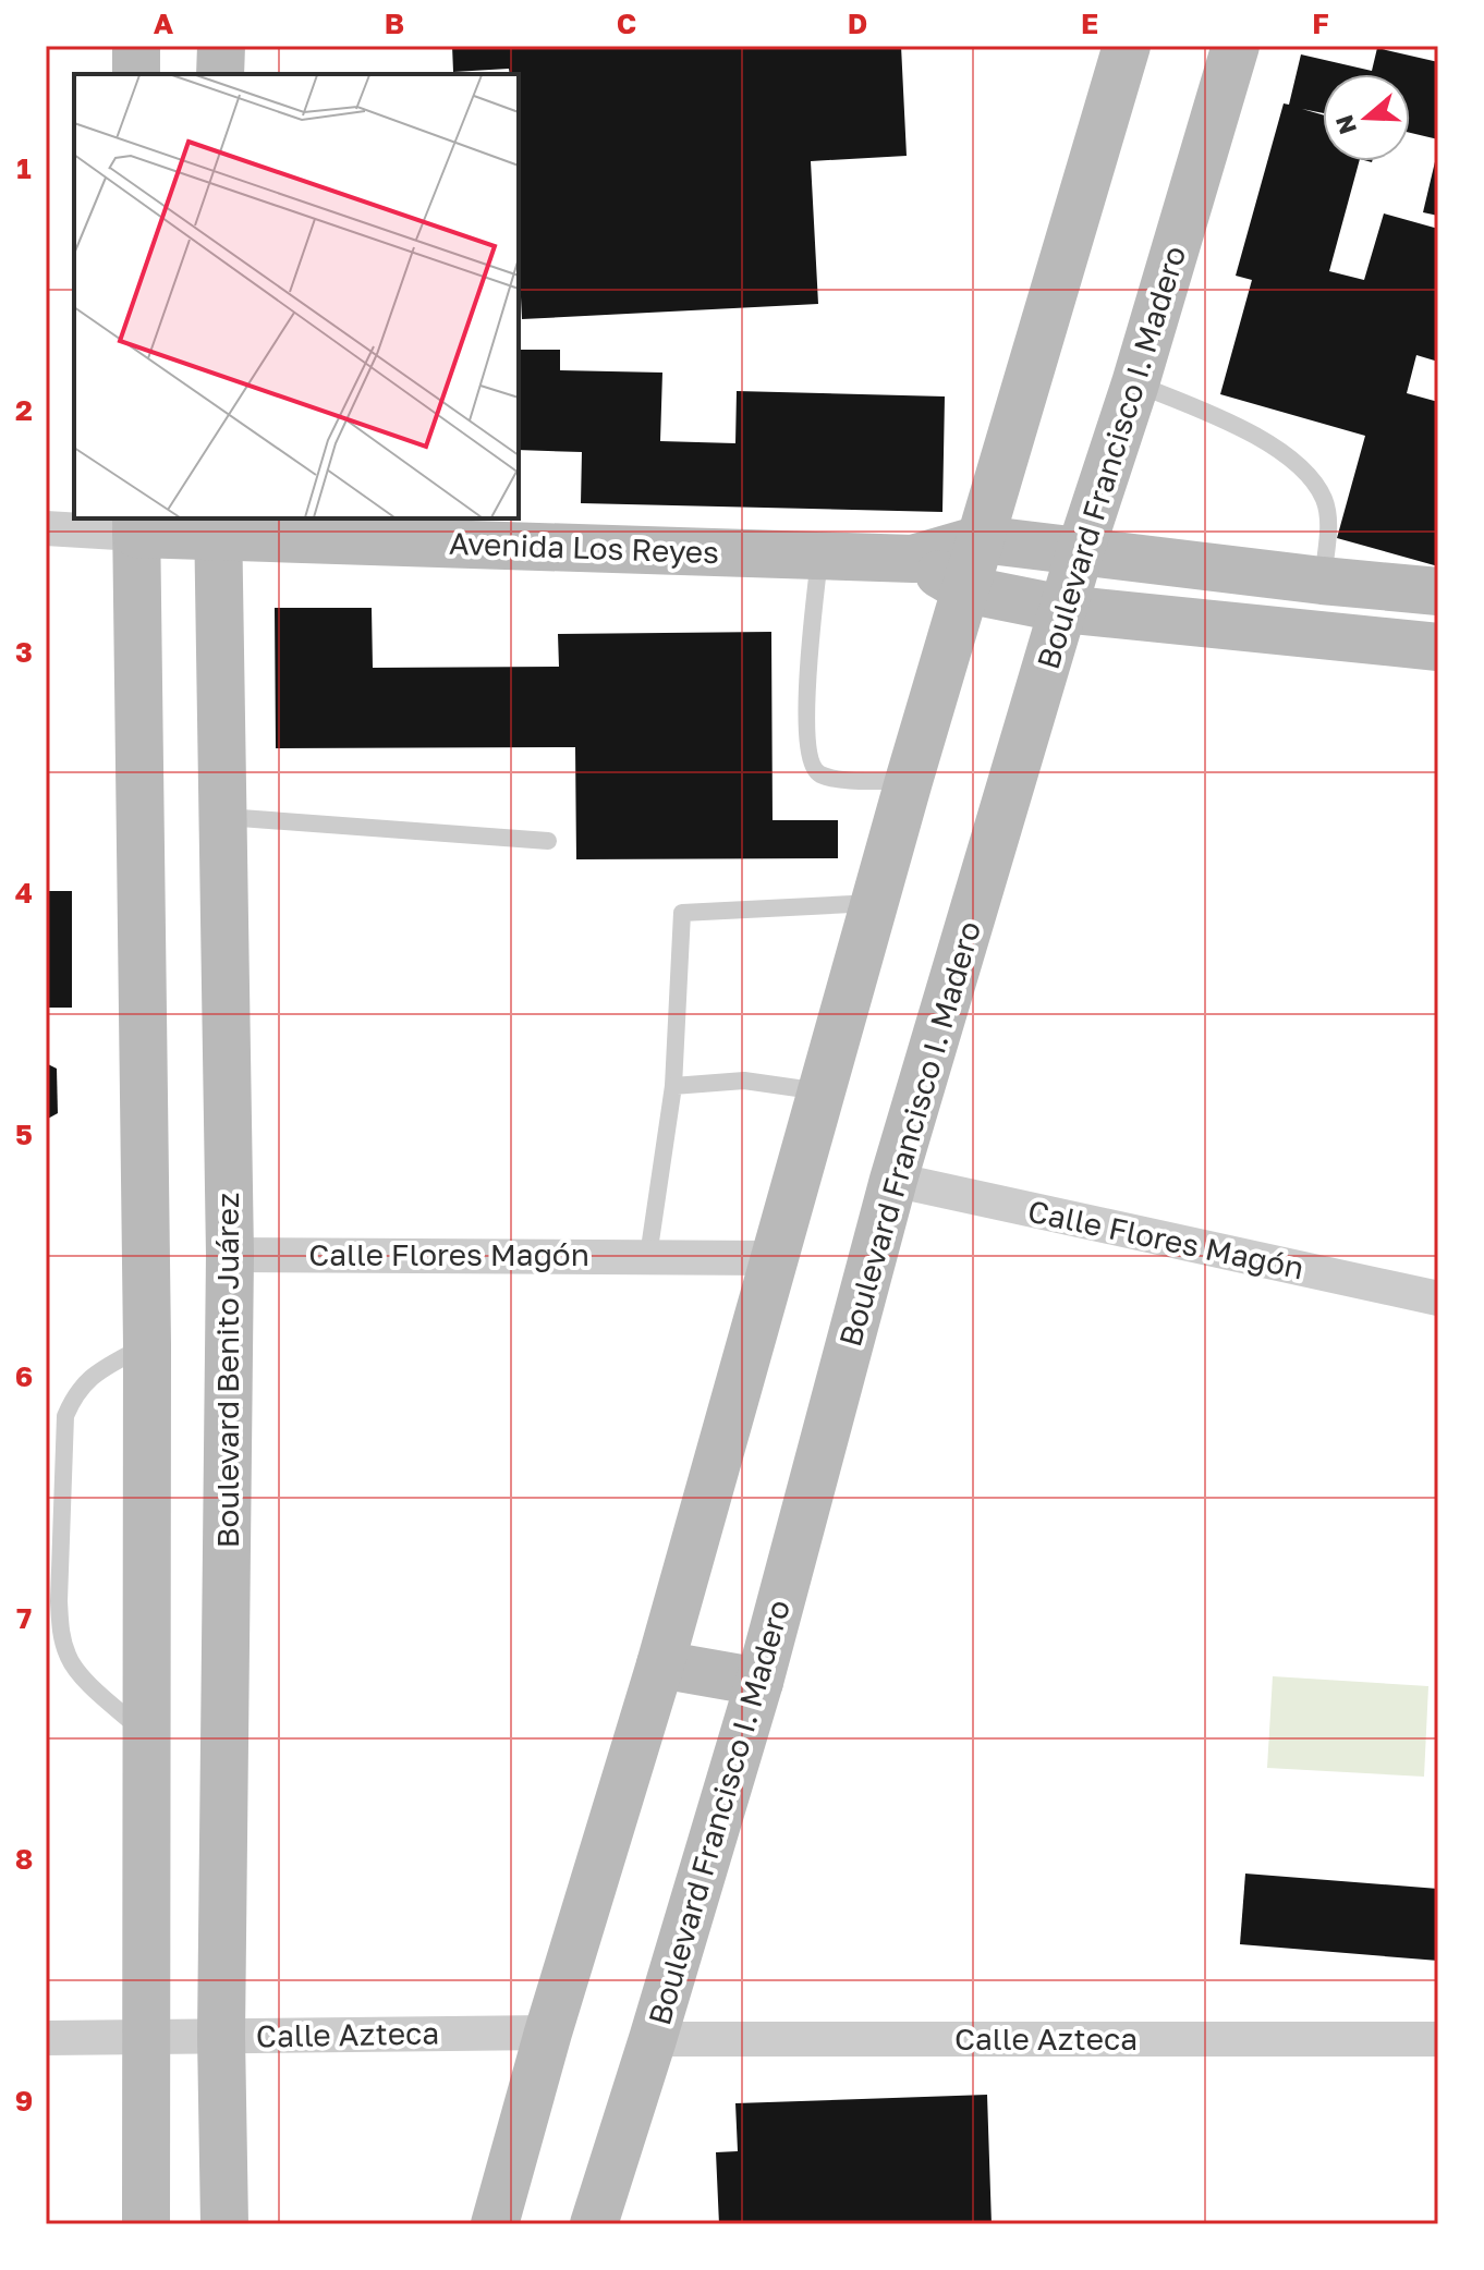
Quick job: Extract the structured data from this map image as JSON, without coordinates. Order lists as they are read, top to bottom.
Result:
{
  "streets": {
    "main road": ["Boulevard Francisco I. Madero", "Avenida Los Reyes", "Boulevard Benito Juárez"],
    "street": ["Calle Flores Magón", "Calle Azteca"]
  },
  "crossings": [
    ["Boulevard Francisco I. Madero", "Avenida Los Reyes"],
    ["Boulevard Francisco I. Madero", "Calle Flores Magón"],
    ["Boulevard Francisco I. Madero", "Calle Azteca"],
    ["Avenida Los Reyes", "Boulevard Benito Juárez"],
    ["Calle Flores Magón", "Boulevard Benito Juárez"],
    ["Boulevard Benito Juárez", "Calle Azteca"]
  ],
  "north": "left",
  "grid": {
    "columns": [
      "A",
      "B",
      "C",
      "D",
      "E",
      "F"
    ],
    "rows": [
      "1",
      "2",
      "3",
      "4",
      "5",
      "6",
      "7",
      "8",
      "9"
    ]
  }
}
